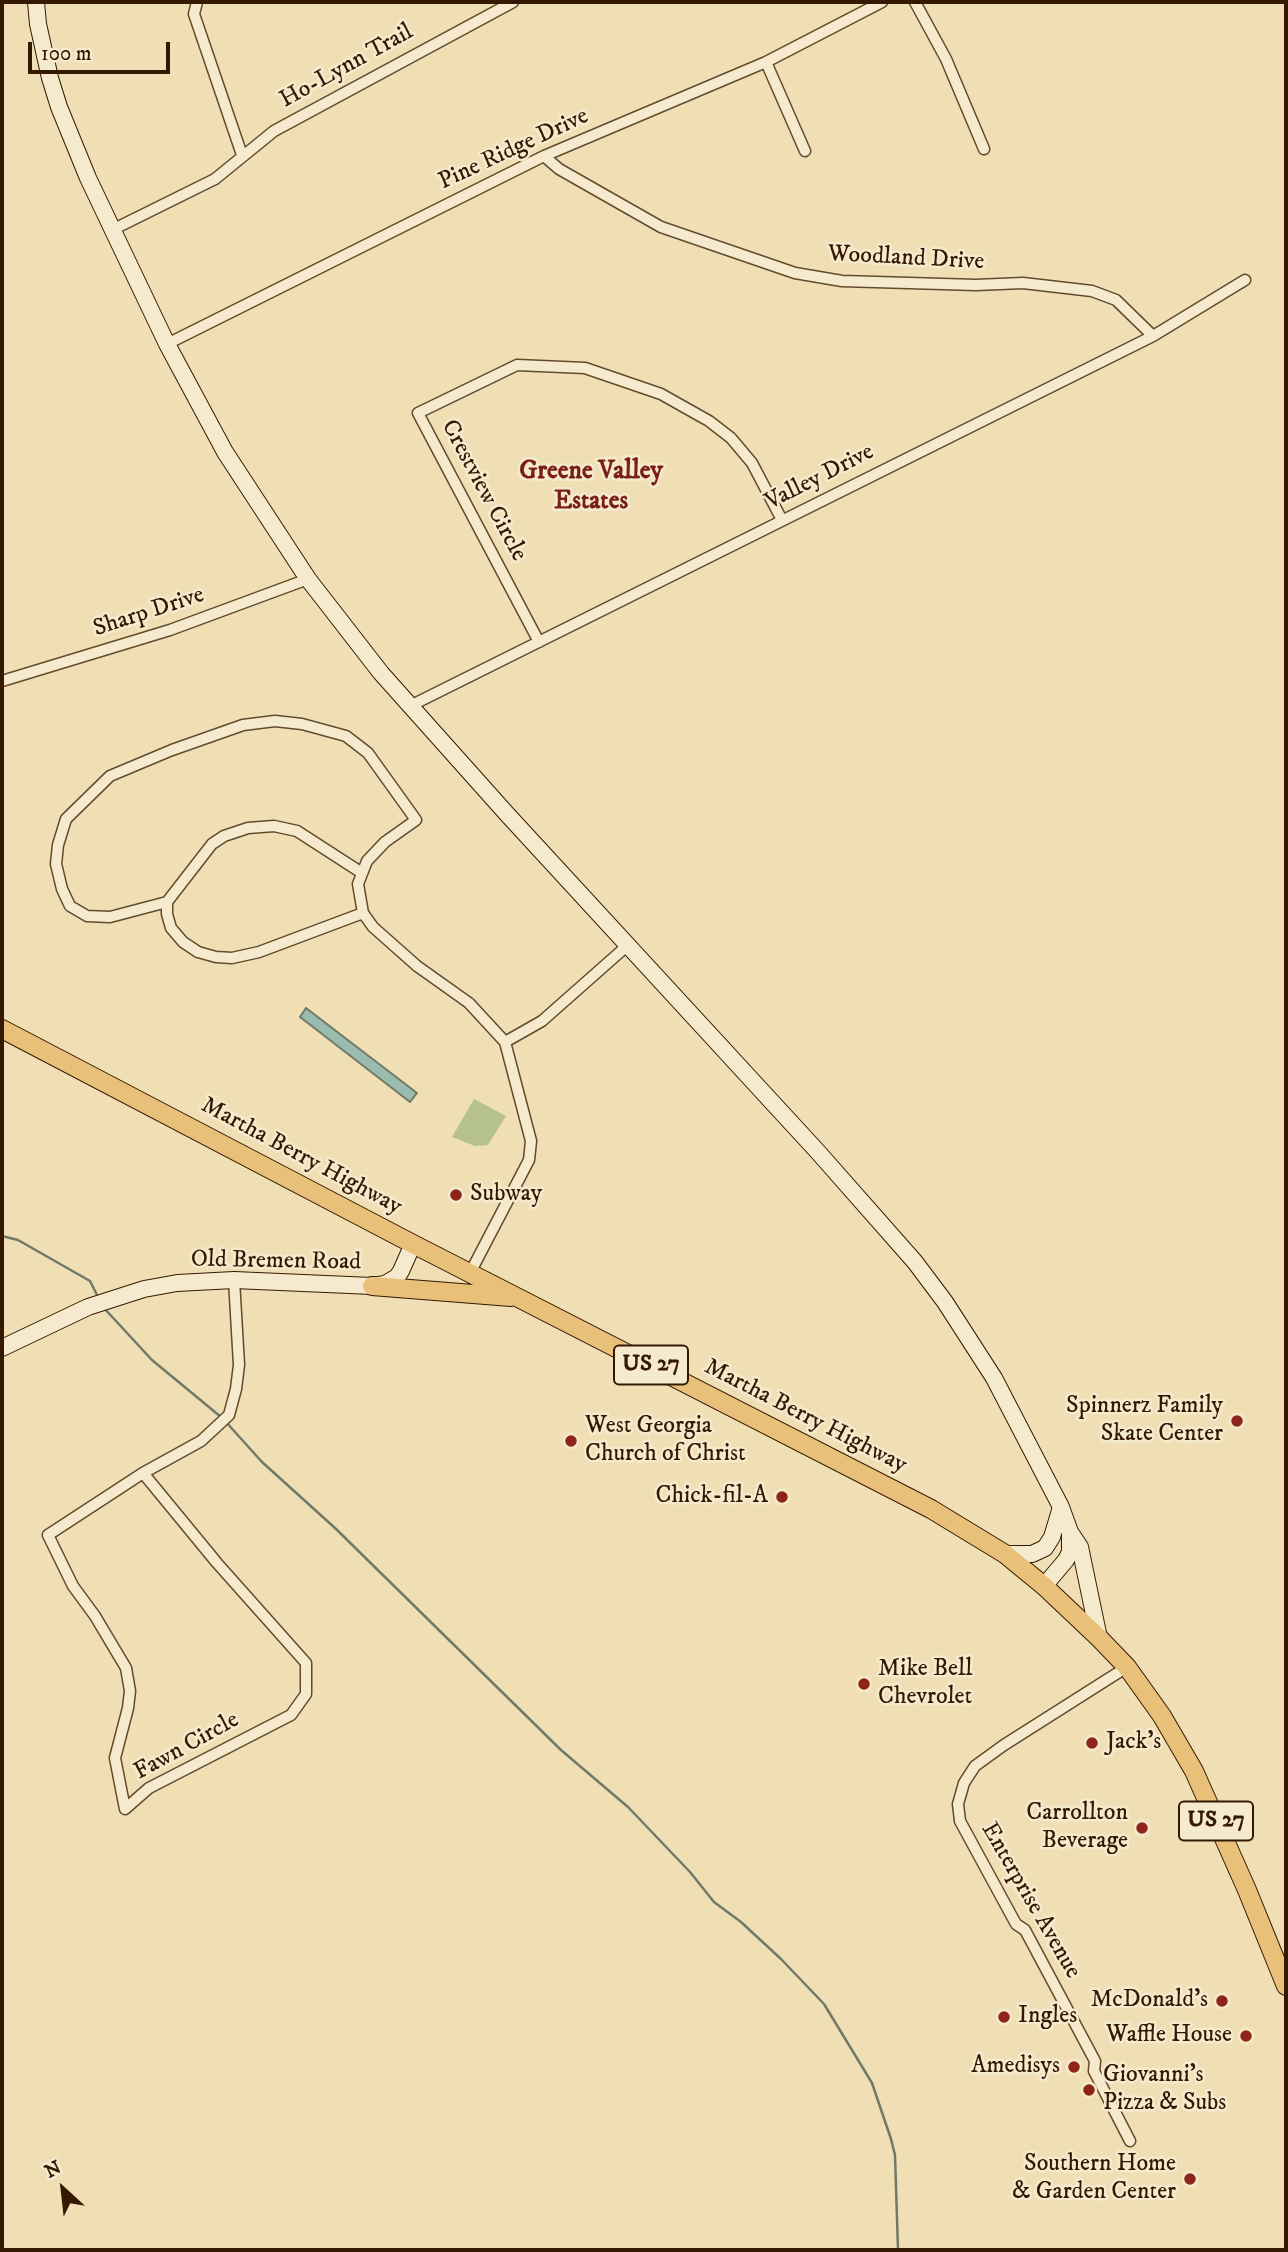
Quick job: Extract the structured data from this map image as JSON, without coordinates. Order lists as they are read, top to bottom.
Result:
{
  "streets": {
    "main road": ["Martha Berry Highway", "Old Bremen Road", "US 27"],
    "street": [
      "Ho-Lynn Trail",
      "Pine Ridge Drive",
      "Woodland Drive",
      "Valley Drive",
      "Crestview Circle",
      "Sharp Drive",
      "Fawn Circle",
      "Enterprise Avenue"
    ]
  },
  "crossings": [
    ["Pine Ridge Drive", "Woodland Drive"],
    ["Woodland Drive", "Valley Drive"],
    ["Valley Drive", "Crestview Circle"],
    ["Martha Berry Highway", "Old Bremen Road"],
    ["Martha Berry Highway", "Enterprise Avenue"],
    ["Old Bremen Road", "Fawn Circle"]
  ],
  "districts": ["Greene Valley Estates"],
  "places": [
    "Subway",
    "Spinnerz Family Skate Center",
    "West Georgia Church of Christ",
    "Chick-fil-A",
    "Mike Bell Chevrolet",
    "Jack's",
    "Carrollton Beverage",
    "McDonald's",
    "Ingles",
    "Waffle House",
    "Amedisys",
    "Giovanni's Pizza & Subs",
    "Southern Home & Garden Center"
  ],
  "scale_bar": "100 m",
  "north": "top left"
}
